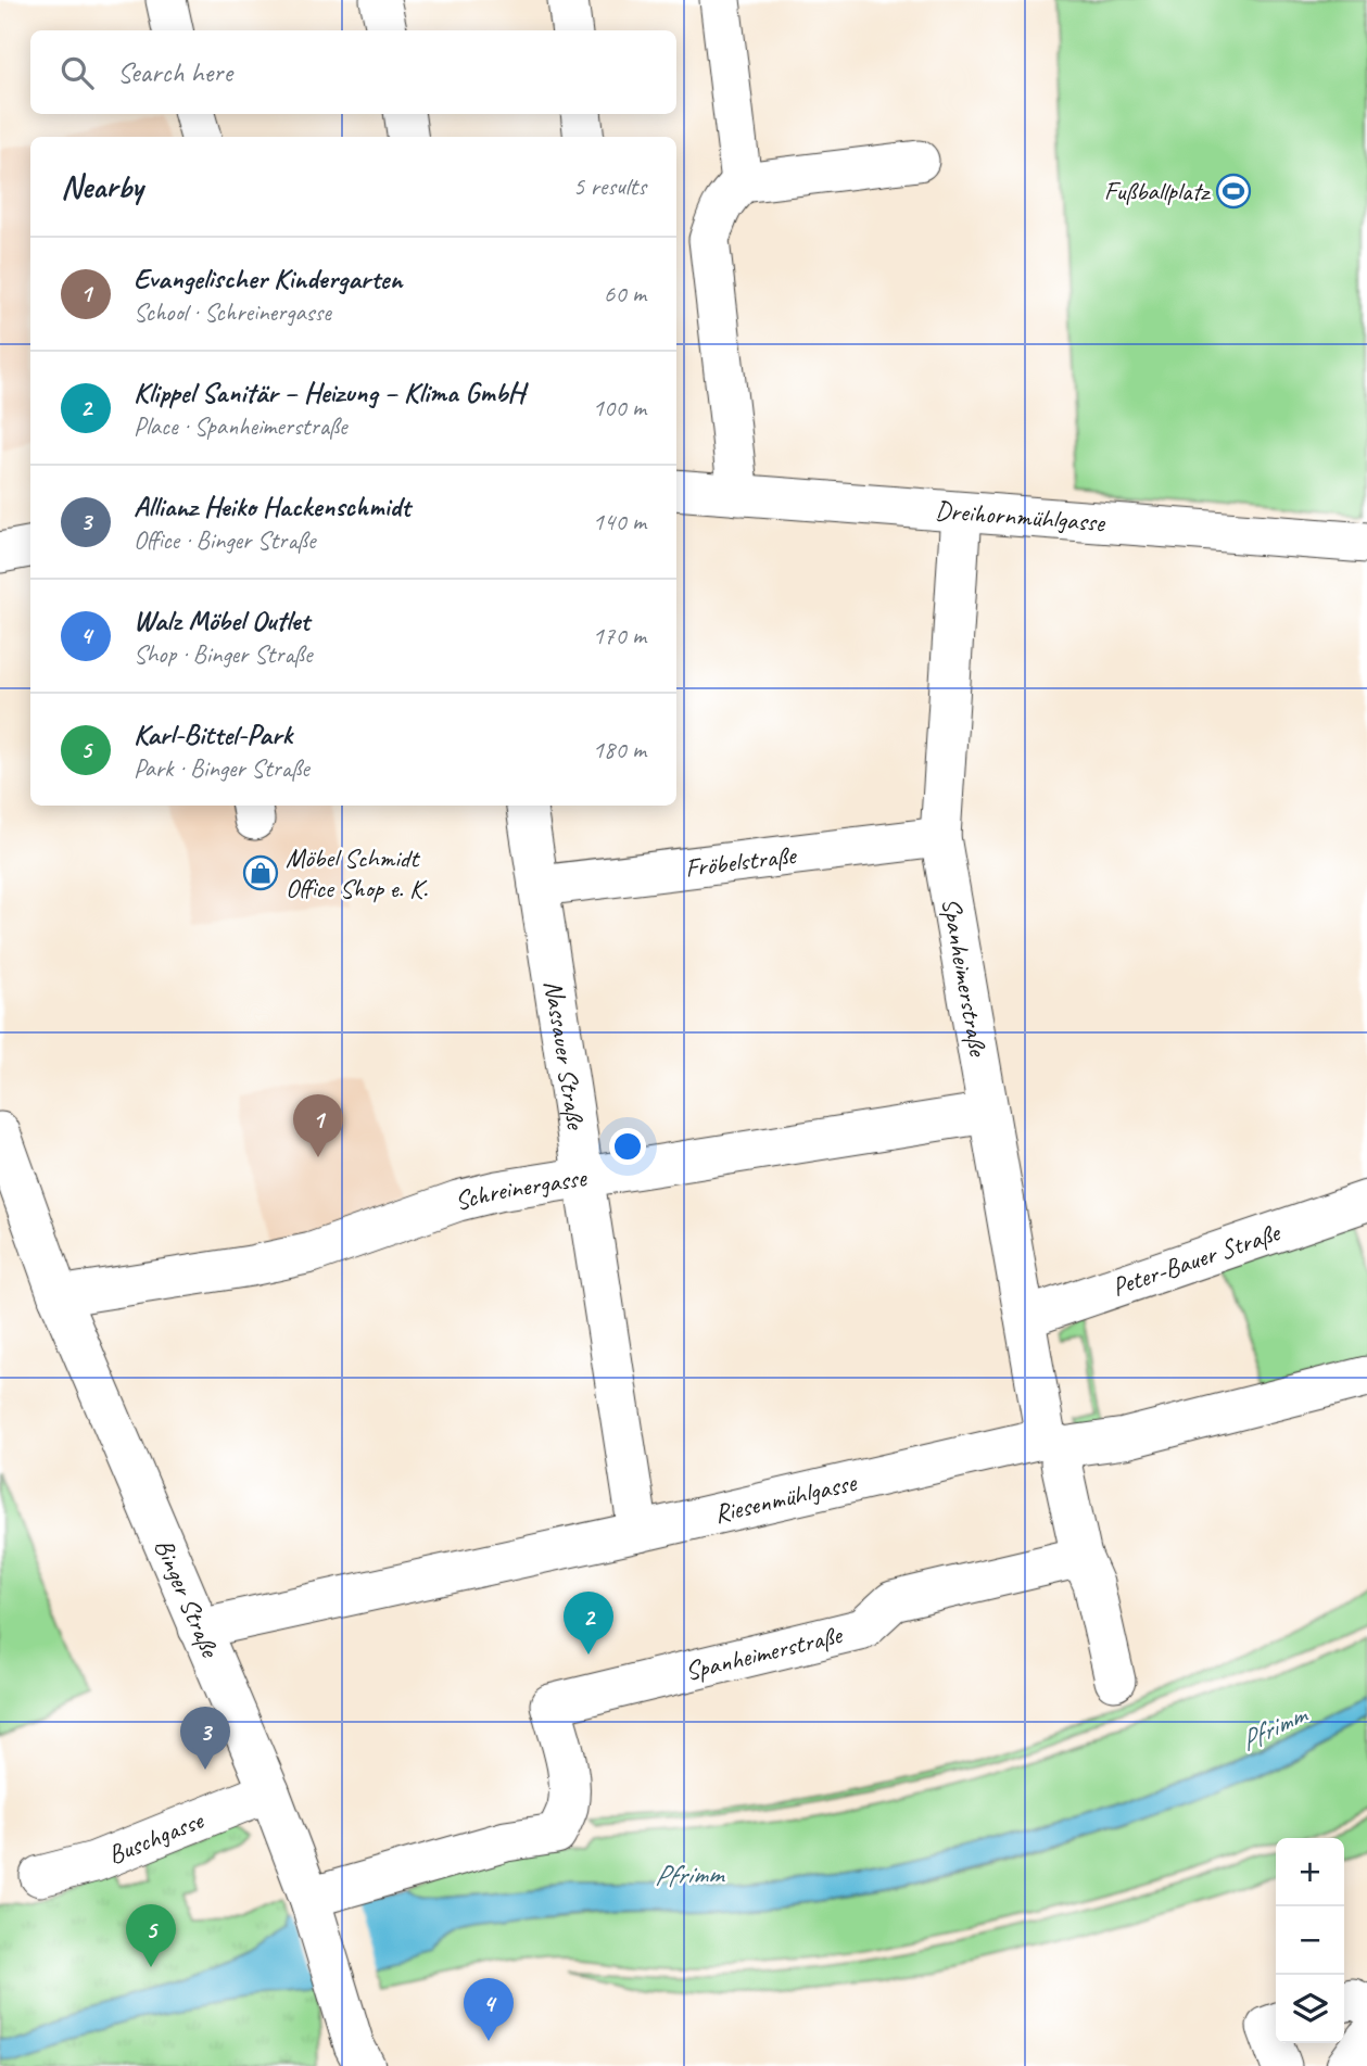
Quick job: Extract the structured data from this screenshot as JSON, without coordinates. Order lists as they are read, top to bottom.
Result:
{
  "streets": {
    "street": [
      "Dreihornmühlgasse",
      "Fröbelstraße",
      "Spanheimerstraße",
      "Nassauer Straße",
      "Schreinergasse",
      "Peter-Bauer Straße",
      "Riesenmühlgasse",
      "Binger Straße",
      "Buschgasse"
    ]
  },
  "crossings": [
    ["Dreihornmühlgasse", "Spanheimerstraße"],
    ["Fröbelstraße", "Spanheimerstraße"],
    ["Fröbelstraße", "Nassauer Straße"],
    ["Spanheimerstraße", "Schreinergasse"],
    ["Spanheimerstraße", "Peter-Bauer Straße"],
    ["Spanheimerstraße", "Riesenmühlgasse"],
    ["Spanheimerstraße", "Binger Straße"],
    ["Nassauer Straße", "Schreinergasse"],
    ["Nassauer Straße", "Riesenmühlgasse"],
    ["Schreinergasse", "Binger Straße"],
    ["Riesenmühlgasse", "Binger Straße"],
    ["Binger Straße", "Buschgasse"]
  ],
  "water": ["Pfrimm"],
  "places": {
    "sports": ["Fußballplatz"],
    "shop": ["Möbel Schmidt Office Shop e. K."]
  },
  "page": {
    "search": "Search here",
    "heading": ["Nearby", "5 results"],
    "list": [
      {
        "mark": "1",
        "name": "Evangelischer Kindergarten",
        "note": "School · Schreinergasse",
        "value": "60 m"
      },
      {
        "mark": "2",
        "name": "Klippel Sanitär – Heizung – Klima GmbH",
        "note": "Place · Spanheimerstraße",
        "value": "100 m"
      },
      {
        "mark": "3",
        "name": "Allianz Heiko Hackenschmidt",
        "note": "Office · Binger Straße",
        "value": "140 m"
      },
      {
        "mark": "4",
        "name": "Walz Möbel Outlet",
        "note": "Shop · Binger Straße",
        "value": "170 m"
      },
      {
        "mark": "5",
        "name": "Karl-Bittel-Park",
        "note": "Park · Binger Straße",
        "value": "180 m"
      }
    ],
    "pins": [
      "1",
      "2",
      "3",
      "5",
      "4"
    ],
    "map_buttons": ["+", "−"]
  }
}
